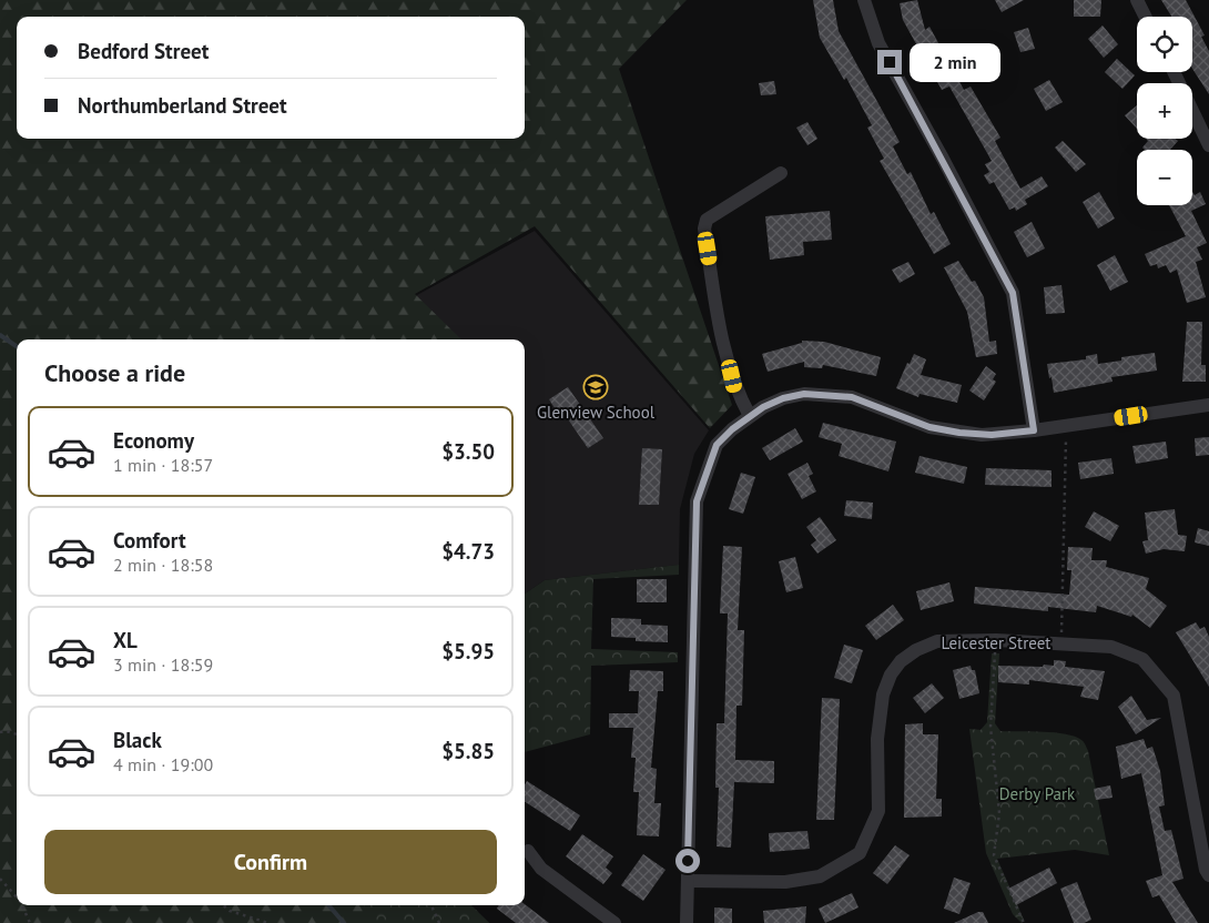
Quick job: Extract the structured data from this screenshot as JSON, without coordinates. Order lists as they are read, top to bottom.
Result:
{
  "streets": {
    "street": ["Leicester Street"]
  },
  "parks": ["Derby Park"],
  "places": {
    "school or university": ["Glenview School"]
  },
  "page": {
    "map_buttons": ["+", "−"],
    "banner": ["Bedford Street", "Northumberland Street"],
    "bubble": "2 min",
    "heading": "Choose a ride",
    "list": [
      {
        "name": "Economy",
        "note": "1 min · 18:57",
        "value": "$3.50"
      },
      {
        "name": "Comfort",
        "note": "2 min · 18:58",
        "value": "$4.73"
      },
      {
        "name": "XL",
        "note": "3 min · 18:59",
        "value": "$5.95"
      },
      {
        "name": "Black",
        "note": "4 min · 19:00",
        "value": "$5.85"
      }
    ],
    "buttons": "Confirm"
  }
}
